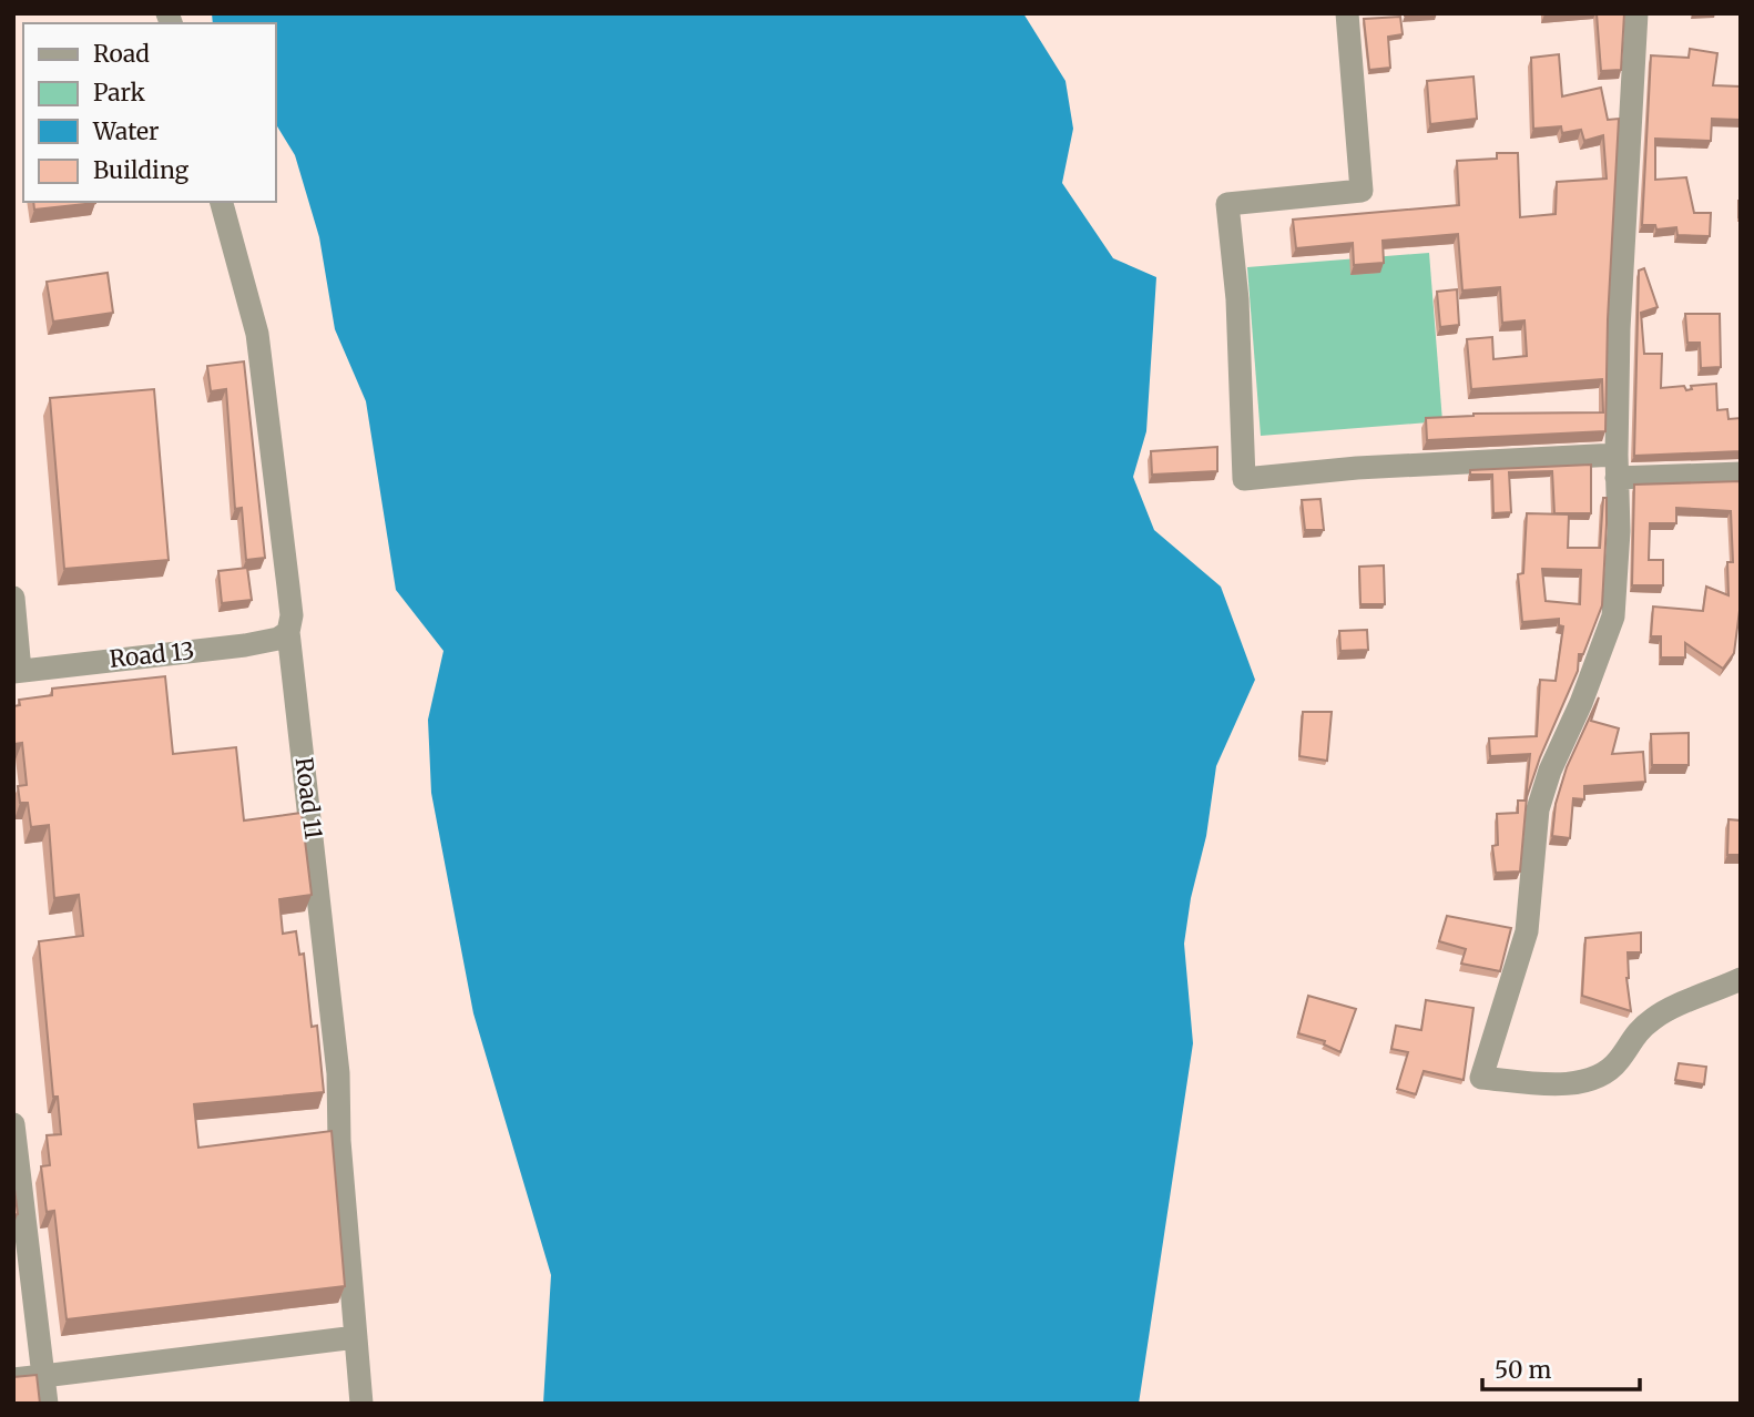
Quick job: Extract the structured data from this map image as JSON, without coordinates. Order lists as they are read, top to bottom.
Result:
{
  "streets": {
    "street": ["Road 13", "Road 11"]
  },
  "crossings": [
    ["Road 13", "Road 11"]
  ],
  "legend": [
    "Road",
    "Park",
    "Water",
    "Building"
  ],
  "scale_bar": "50 m"
}
